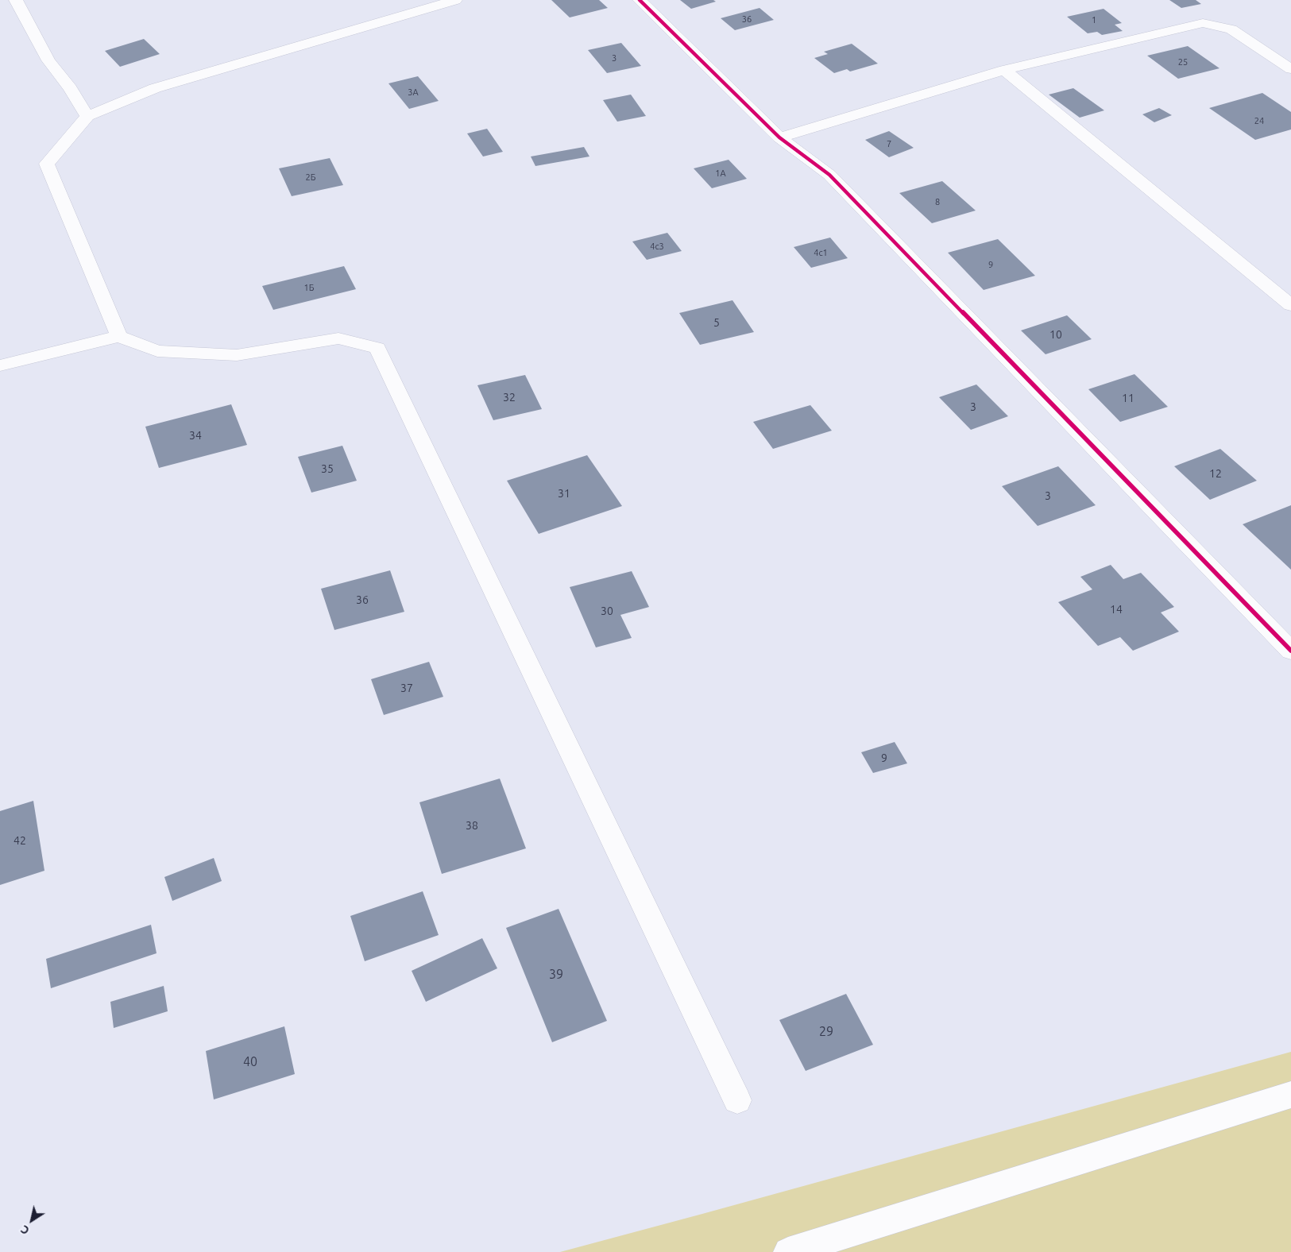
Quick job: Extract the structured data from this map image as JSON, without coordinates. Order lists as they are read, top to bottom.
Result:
{
  "house_numbers": [
    "36",
    "1",
    "3",
    "25",
    "3А",
    "24",
    "7",
    "1А",
    "2Б",
    "8",
    "4с3",
    "4с1",
    "9",
    "1Б",
    "5",
    "10",
    "32",
    "11",
    "3",
    "34",
    "35",
    "12",
    "31",
    "3",
    "36",
    "14",
    "30",
    "37",
    "9",
    "38",
    "42",
    "39",
    "29",
    "40"
  ],
  "north": "bottom left"
}
